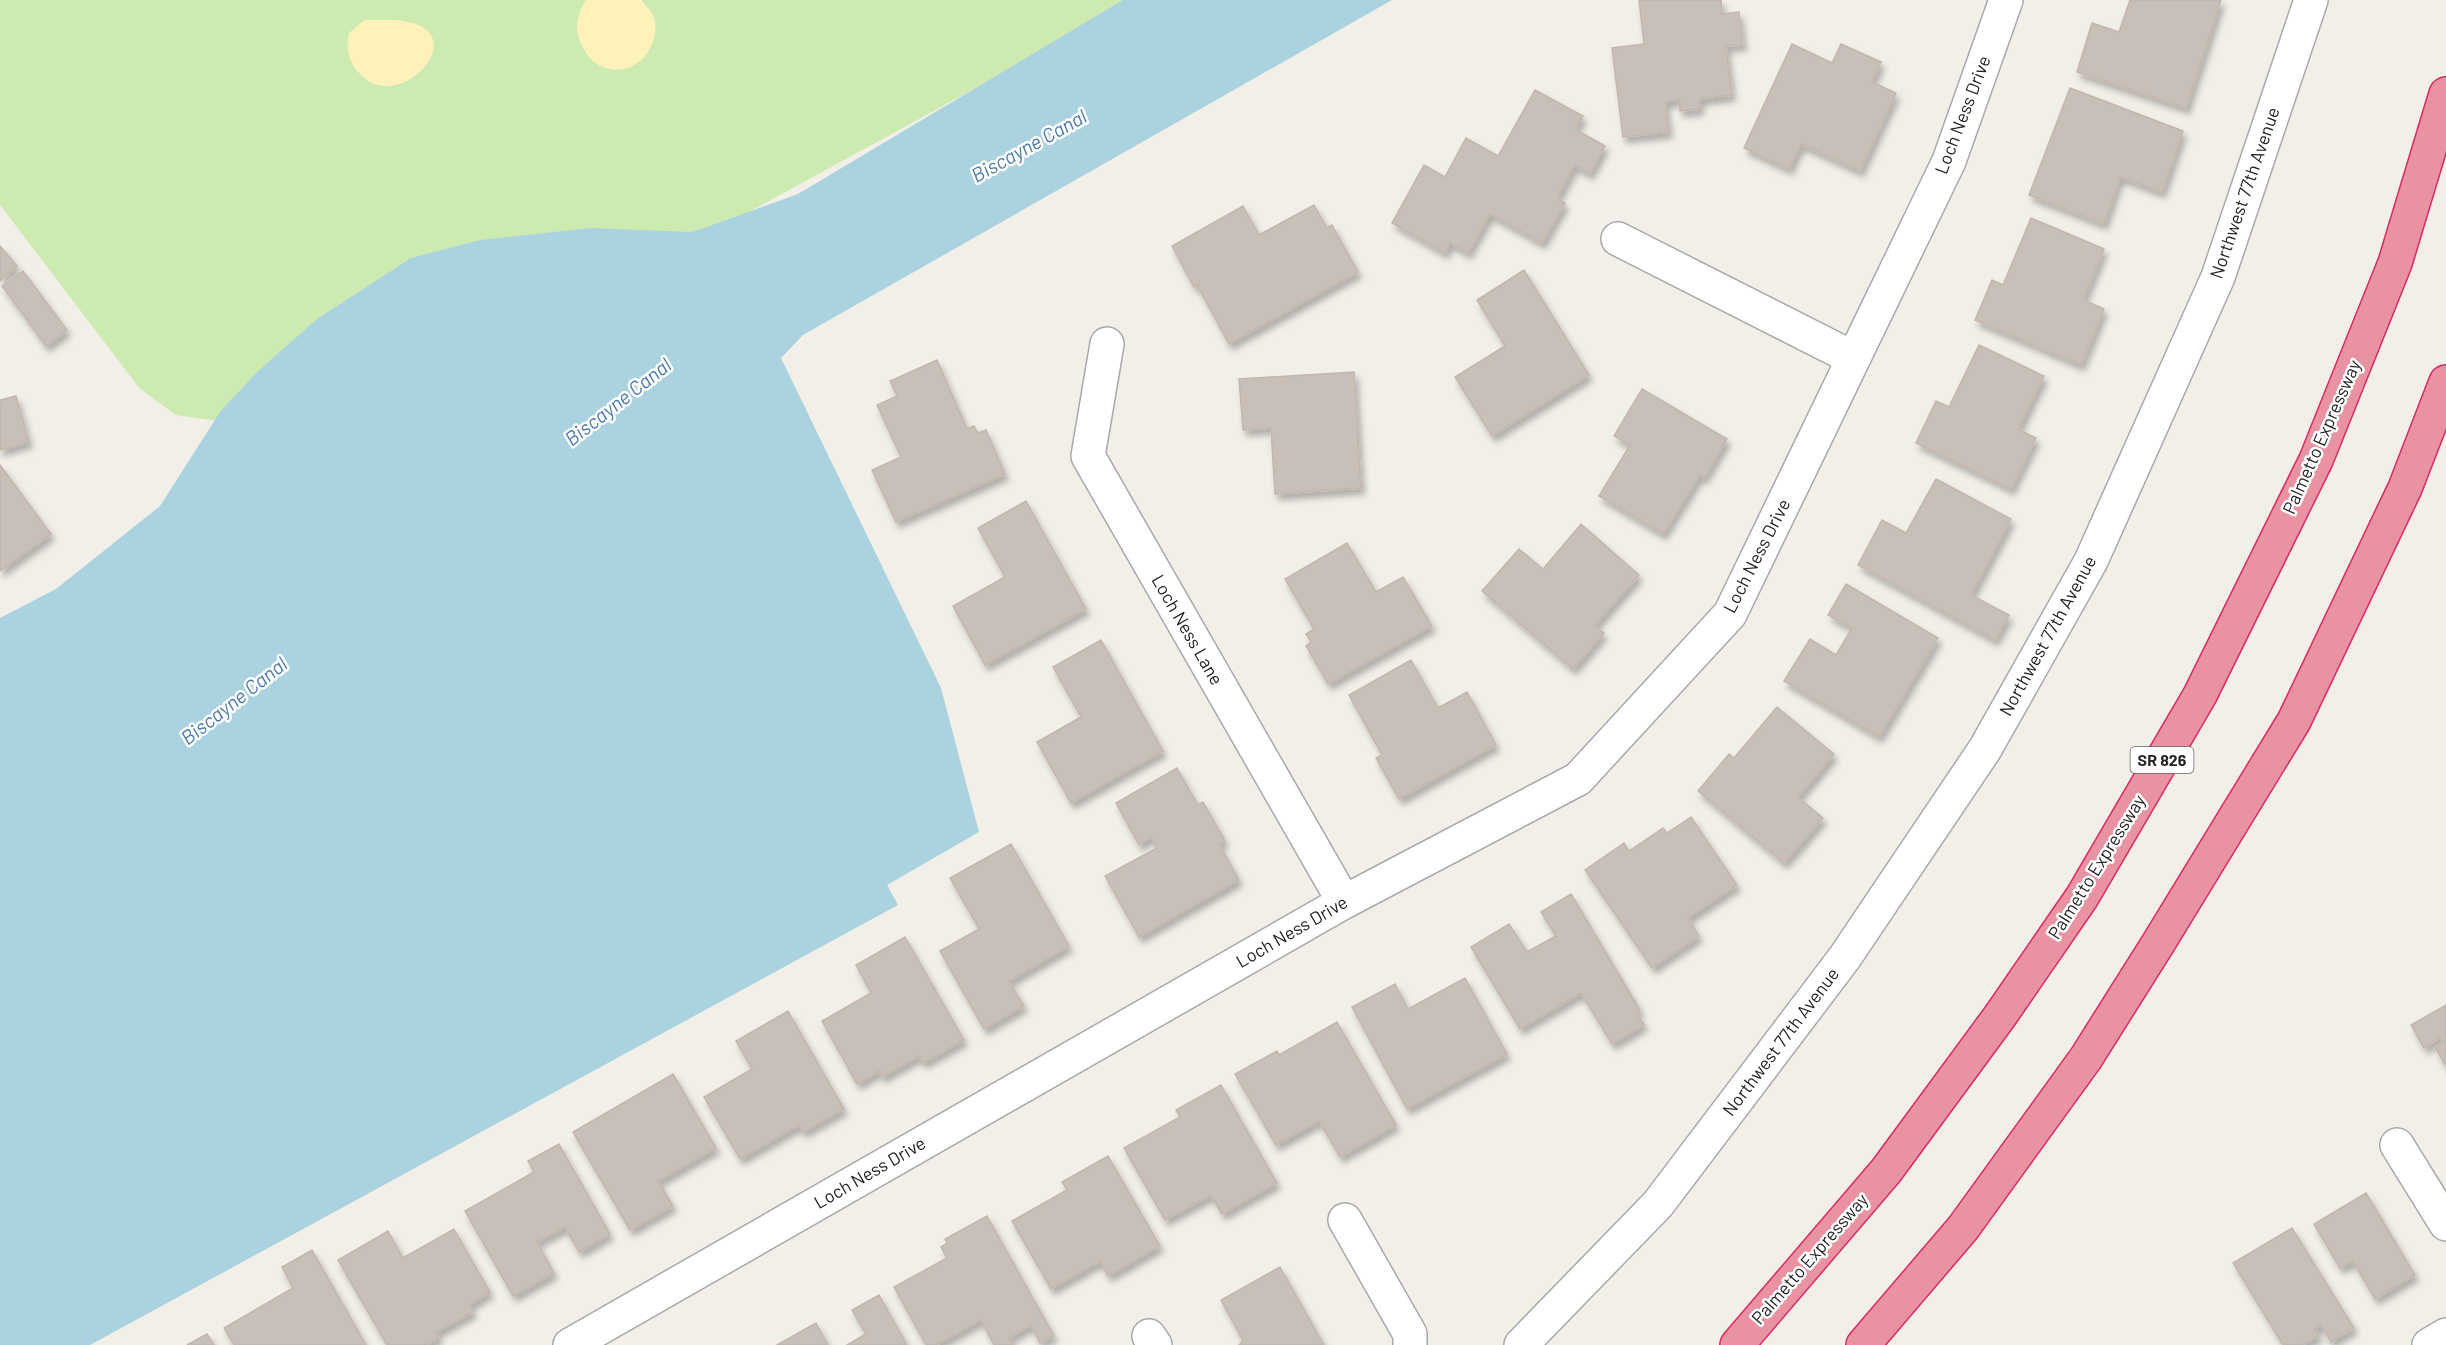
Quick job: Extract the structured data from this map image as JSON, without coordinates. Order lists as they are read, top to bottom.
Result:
{
  "streets": {
    "highway": ["Palmetto Expressway", "SR 826"],
    "street": ["Loch Ness Drive", "Northwest 77th Avenue", "Loch Ness Lane"]
  },
  "crossings": [
    ["Loch Ness Drive", "Loch Ness Lane"]
  ],
  "water": ["Biscayne Canal"]
}
